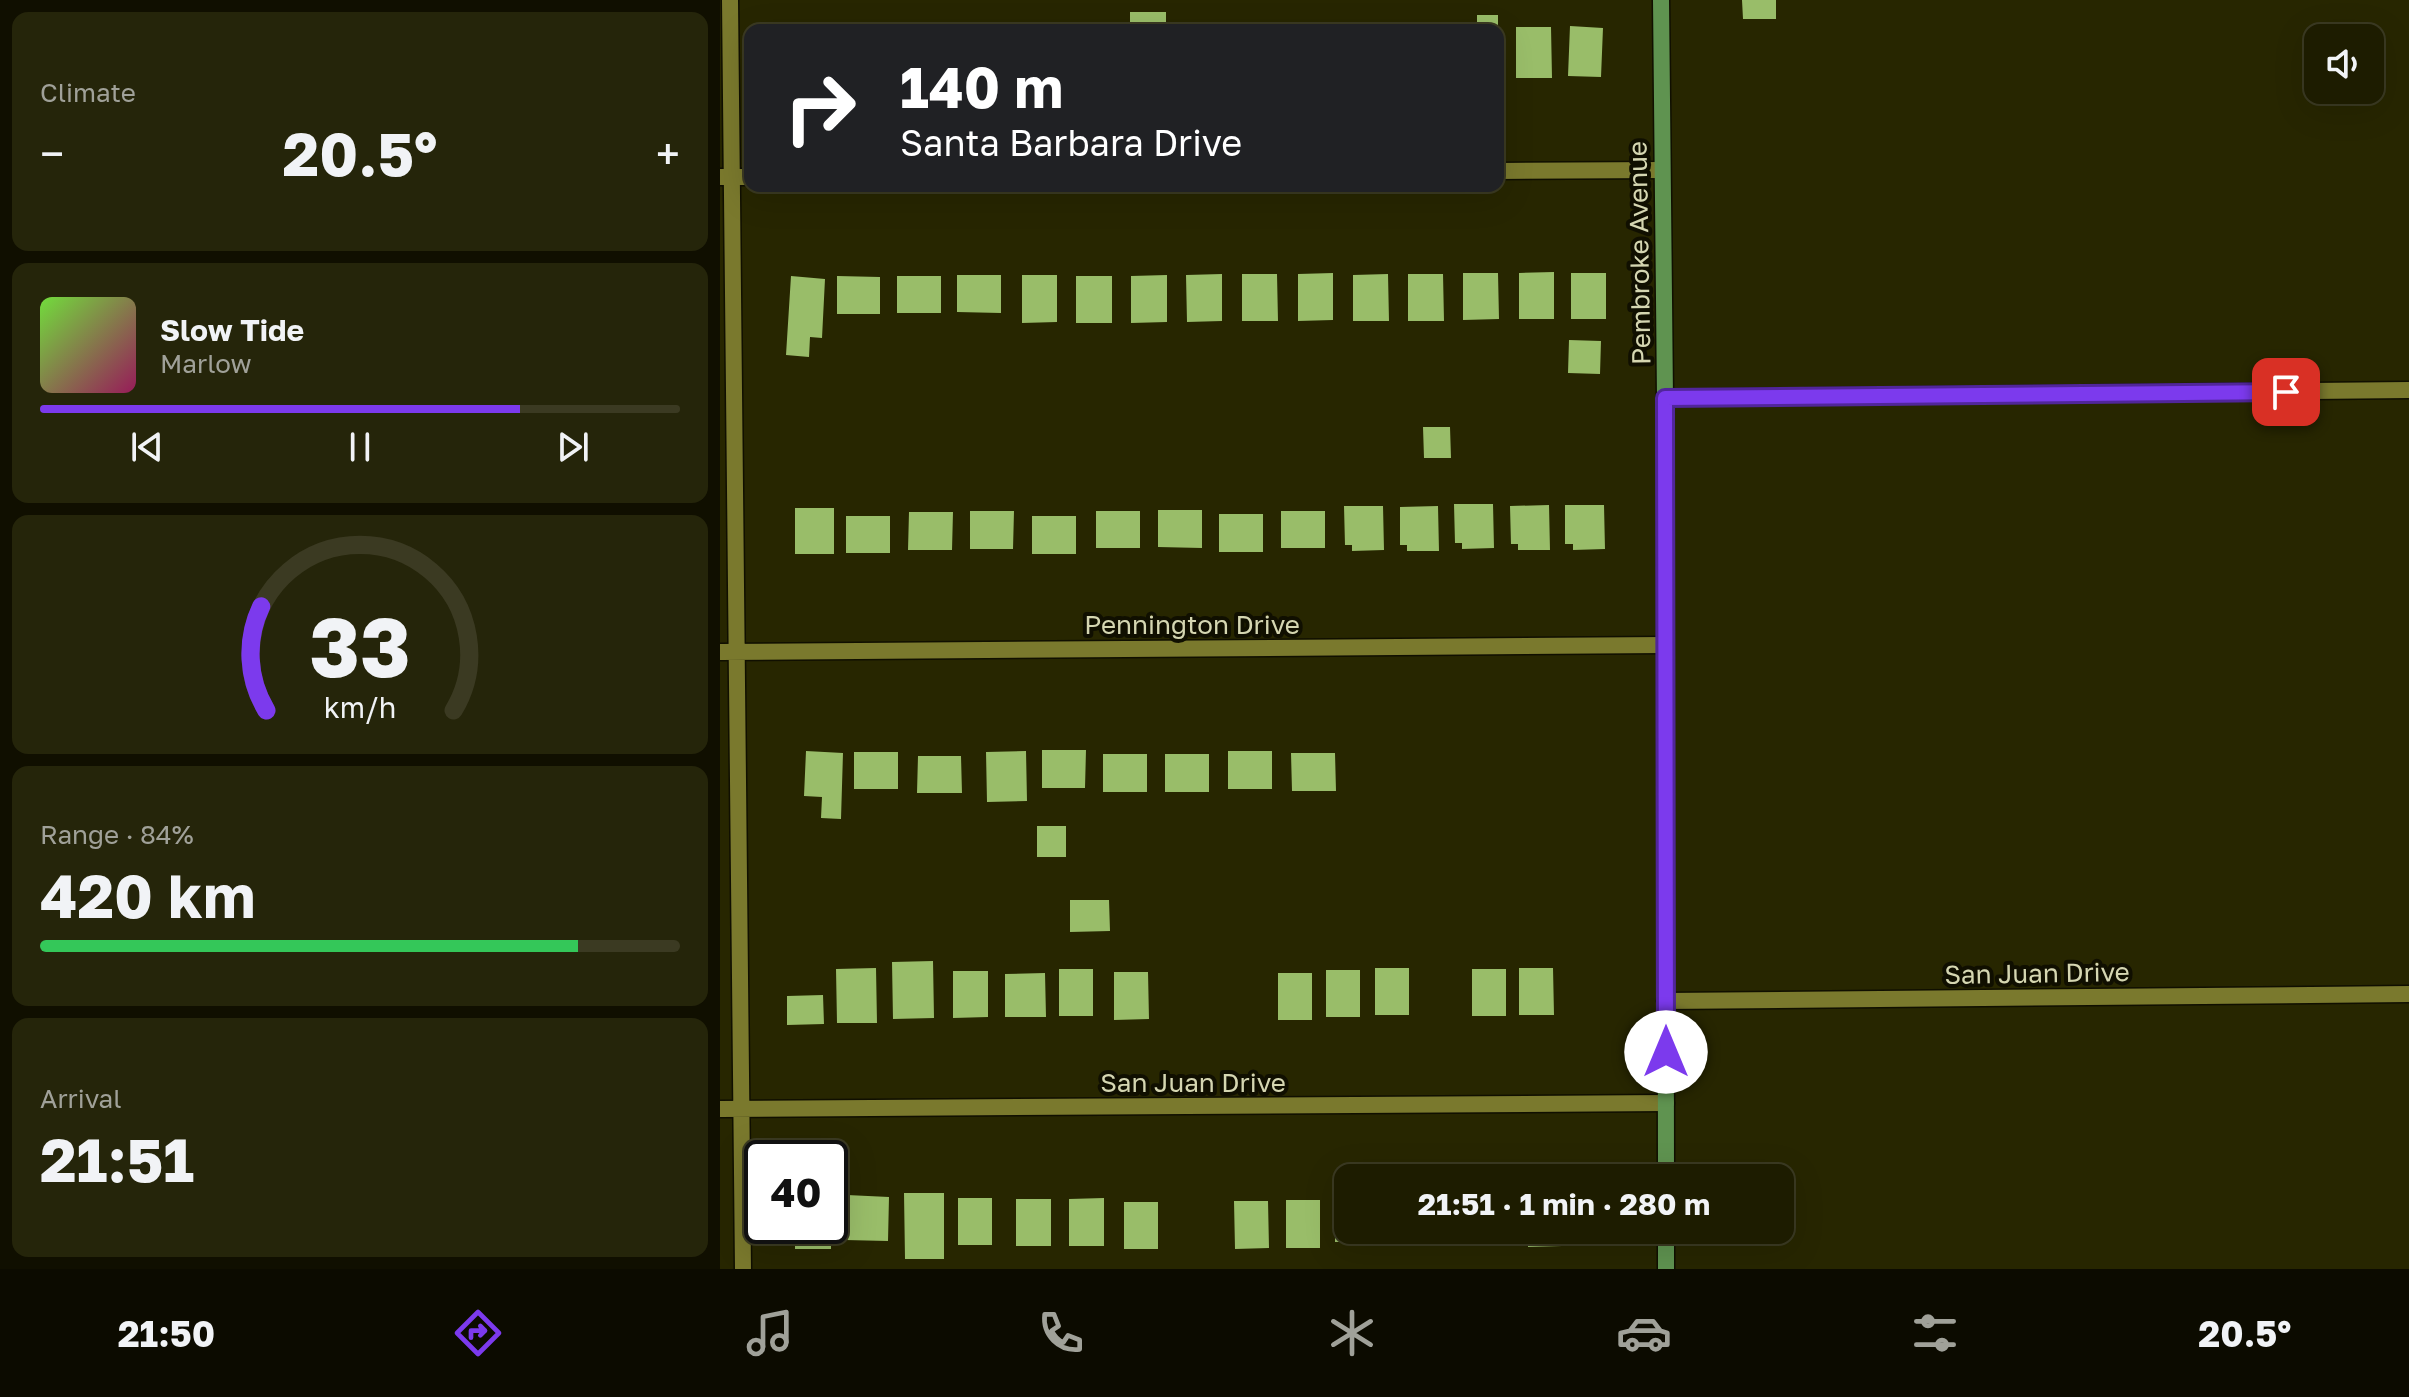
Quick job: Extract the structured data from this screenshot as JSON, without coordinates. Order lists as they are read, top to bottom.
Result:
{
  "streets": {
    "street": ["Pembroke Avenue", "Pennington Drive", "San Juan Drive"]
  },
  "crossings": [
    ["Pembroke Avenue", "Pennington Drive"],
    ["Pembroke Avenue", "San Juan Drive"]
  ],
  "page": {
    "tile": [
      "Climate",
      ["Range · 84%", "420 km"],
      ["Arrival", "21:51"]
    ],
    "turn": ["140 m", "Santa Barbara Drive"],
    "heat": ["−", "20.5°", "+"],
    "song": ["Slow Tide", "Marlow"],
    "limit": "40",
    "trip": "21:51 · 1 min · 280 m",
    "tabs": ["21:50", "20.5°"],
    "gauge": ["33", "km/h"]
  }
}
